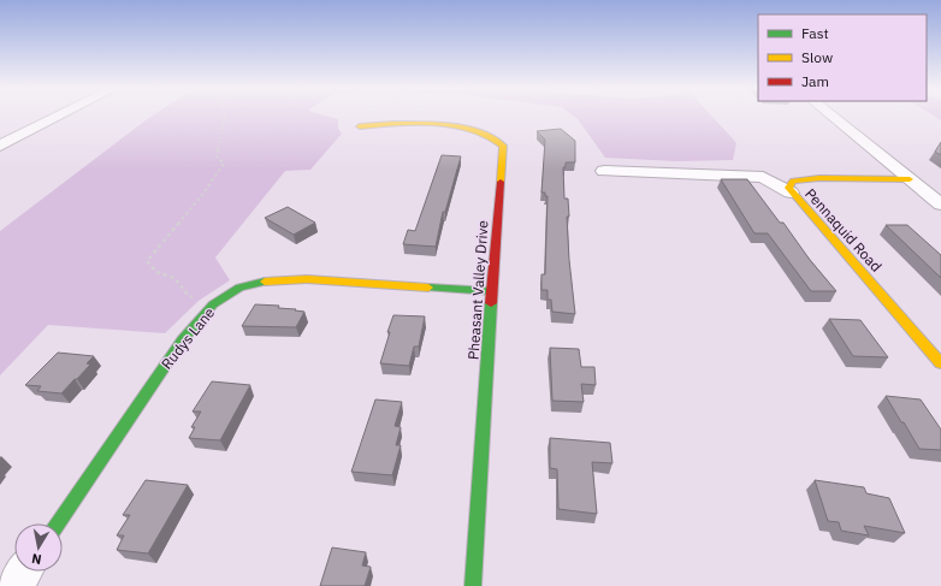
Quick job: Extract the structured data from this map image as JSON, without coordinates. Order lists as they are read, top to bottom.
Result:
{
  "streets": {
    "street": ["Pennaquid Road", "Pheasant Valley Drive", "Rudys Lane"]
  },
  "crossings": [
    ["Pheasant Valley Drive", "Rudys Lane"]
  ],
  "legend": ["Fast", "Slow", "Jam"],
  "north": "bottom"
}
